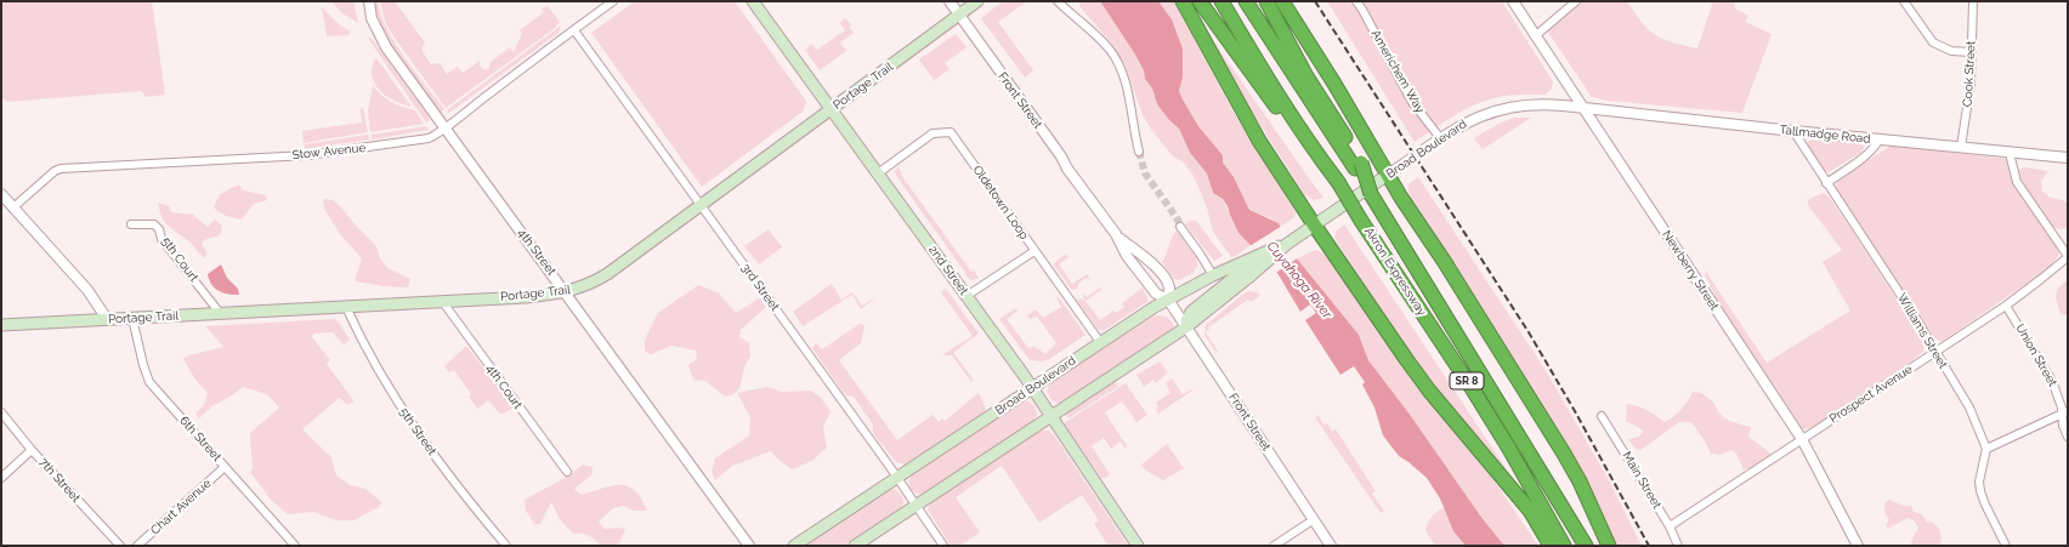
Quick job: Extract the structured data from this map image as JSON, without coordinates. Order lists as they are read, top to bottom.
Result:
{
  "streets": {
    "highway": ["Akron Expressway", "SR 8"],
    "main road": ["Portage Trail", "Broad Boulevard", "2nd Street"],
    "street": [
      "Americhem Way",
      "Cook Street",
      "Front Street",
      "Tallmadge Road",
      "Stow Avenue",
      "Oldetown Loop",
      "4th Street",
      "5th Court",
      "Newberry Street",
      "3rd Street",
      "Williams Street",
      "Union Street",
      "4th Court",
      "Prospect Avenue",
      "5th Street",
      "6th Street",
      "7th Street",
      "Main Street",
      "Chart Avenue"
    ]
  },
  "crossings": [
    ["Americhem Way", "Broad Boulevard"],
    ["Cook Street", "Tallmadge Road"],
    ["Portage Trail", "Front Street"],
    ["Portage Trail", "4th Street"],
    ["Portage Trail", "5th Court"],
    ["Portage Trail", "2nd Street"],
    ["Portage Trail", "3rd Street"],
    ["Portage Trail", "4th Court"],
    ["Portage Trail", "5th Street"],
    ["Portage Trail", "6th Street"],
    ["Front Street", "Broad Boulevard"],
    ["Tallmadge Road", "Broad Boulevard"],
    ["Tallmadge Road", "Newberry Street"],
    ["Tallmadge Road", "Williams Street"],
    ["Broad Boulevard", "Oldetown Loop"],
    ["Broad Boulevard", "2nd Street"],
    ["Broad Boulevard", "Newberry Street"],
    ["Broad Boulevard", "3rd Street"],
    ["Stow Avenue", "4th Street"],
    ["Stow Avenue", "3rd Street"],
    ["Oldetown Loop", "2nd Street"],
    ["Newberry Street", "Prospect Avenue"],
    ["Williams Street", "Prospect Avenue"],
    ["Union Street", "Prospect Avenue"],
    ["Prospect Avenue", "Main Street"],
    ["6th Street", "Chart Avenue"]
  ],
  "water": ["Cuyahoga River"]
}
